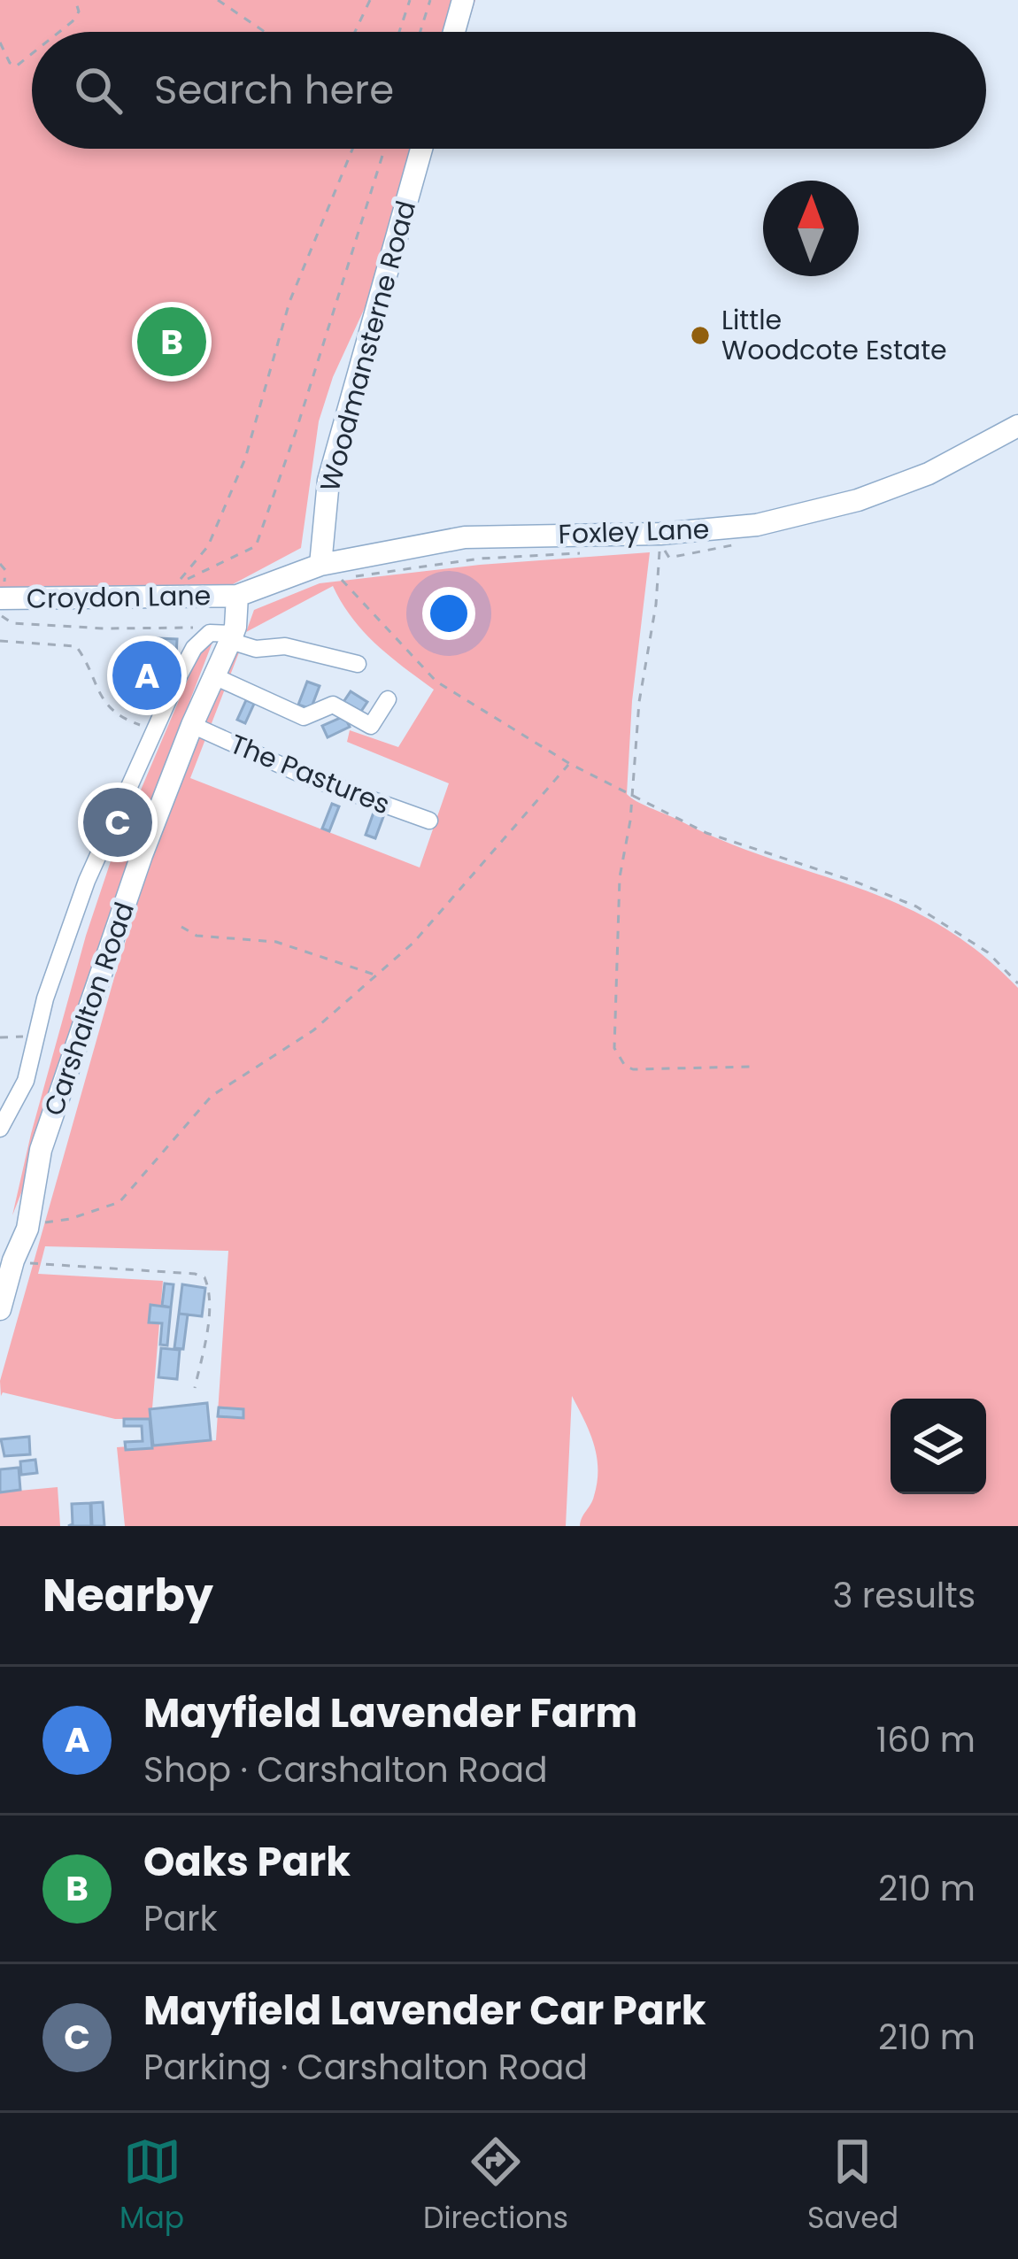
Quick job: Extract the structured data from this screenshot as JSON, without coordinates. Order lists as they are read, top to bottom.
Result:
{
  "streets": {
    "main road": [
      "Woodmansterne Road",
      "Foxley Lane",
      "Croydon Lane",
      "Carshalton Road"
    ],
    "street": ["The Pastures"]
  },
  "crossings": [
    ["Woodmansterne Road", "Foxley Lane"],
    ["Foxley Lane", "Croydon Lane"],
    ["Foxley Lane", "Carshalton Road"],
    ["Croydon Lane", "Carshalton Road"],
    ["The Pastures", "Carshalton Road"]
  ],
  "places": ["Little Woodcote Estate"],
  "north": "top",
  "page": {
    "search": "Search here",
    "pins": ["B", "A", "C"],
    "heading": ["Nearby", "3 results"],
    "list": [
      {
        "mark": "A",
        "name": "Mayfield Lavender Farm",
        "note": "Shop · Carshalton Road",
        "value": "160 m"
      },
      {
        "mark": "B",
        "name": "Oaks Park",
        "note": "Park",
        "value": "210 m"
      },
      {
        "mark": "C",
        "name": "Mayfield Lavender Car Park",
        "note": "Parking · Carshalton Road",
        "value": "210 m"
      }
    ],
    "nav": ["Map", "Directions", "Saved"]
  }
}
